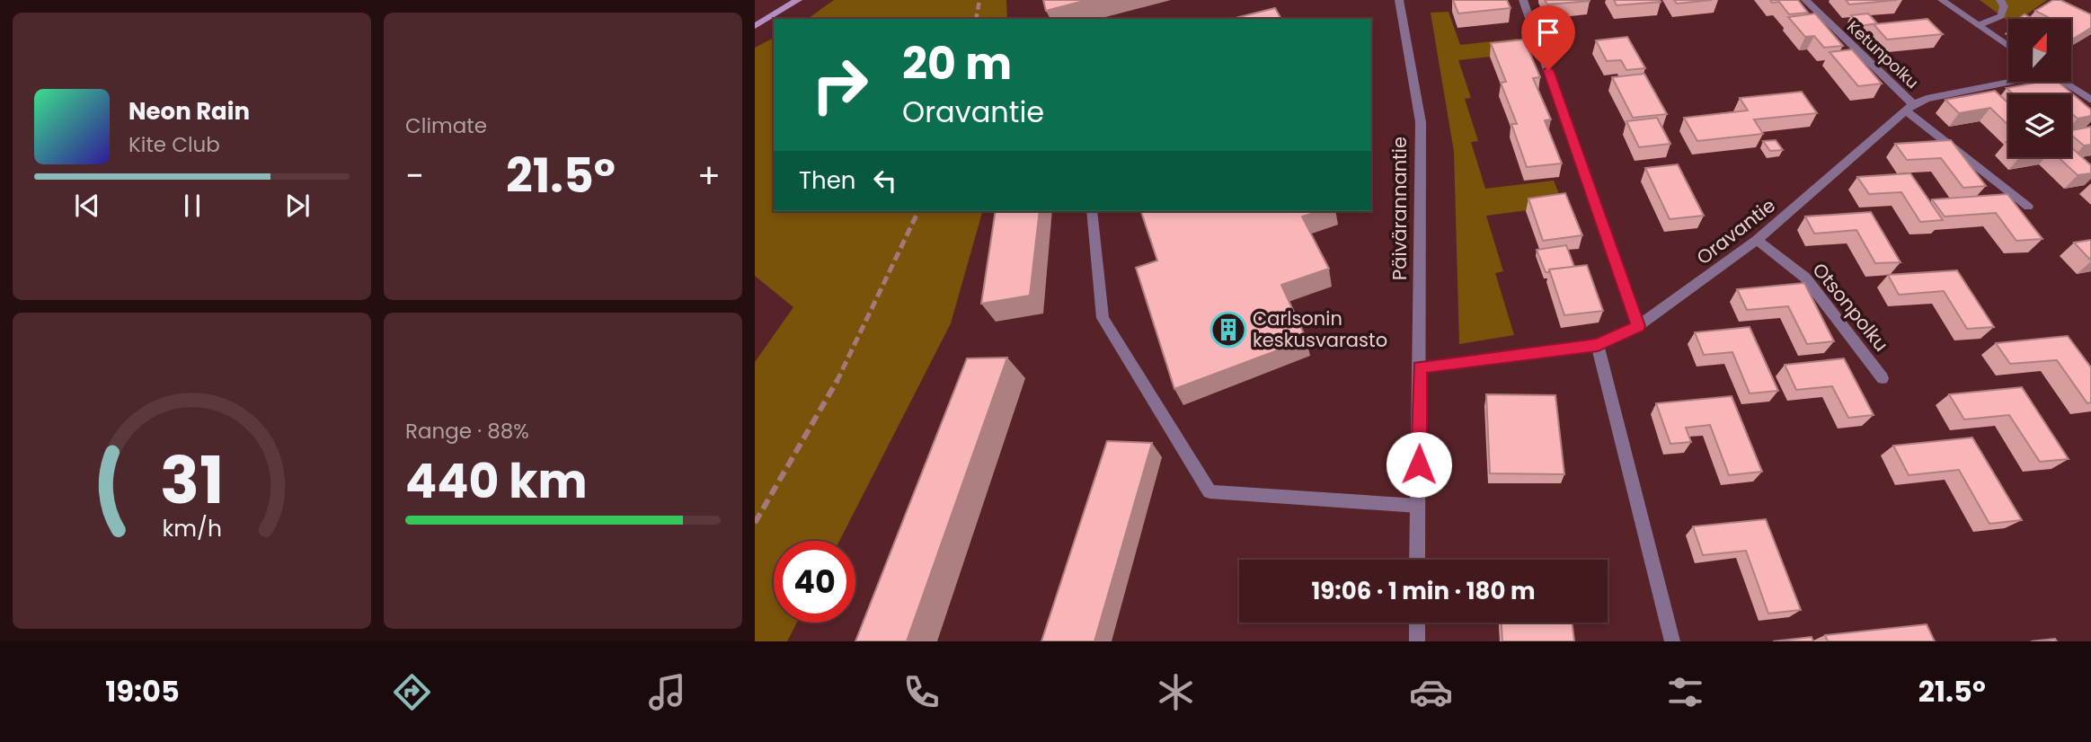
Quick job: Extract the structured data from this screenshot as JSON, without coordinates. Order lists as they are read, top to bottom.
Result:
{
  "streets": {
    "street": [
      "Ketunpolku",
      "Päivärannantie",
      "Oravantie",
      "Otsonpolku"
    ]
  },
  "crossings": [
    ["Ketunpolku", "Oravantie"],
    ["Päivärannantie", "Oravantie"],
    ["Oravantie", "Otsonpolku"]
  ],
  "places": {
    "building": ["Carlsonin keskusvarasto"]
  },
  "north": "top",
  "page": {
    "tile": [
      "Climate",
      ["Range · 88%", "440 km"]
    ],
    "turn": ["20 m", "Oravantie"],
    "song": ["Neon Rain", "Kite Club"],
    "heat": ["−", "21.5°", "+"],
    "then": "Then",
    "limit": "40",
    "trip": "19:06 · 1 min · 180 m",
    "tabs": ["19:05", "21.5°"],
    "gauge": ["31", "km/h"]
  }
}
